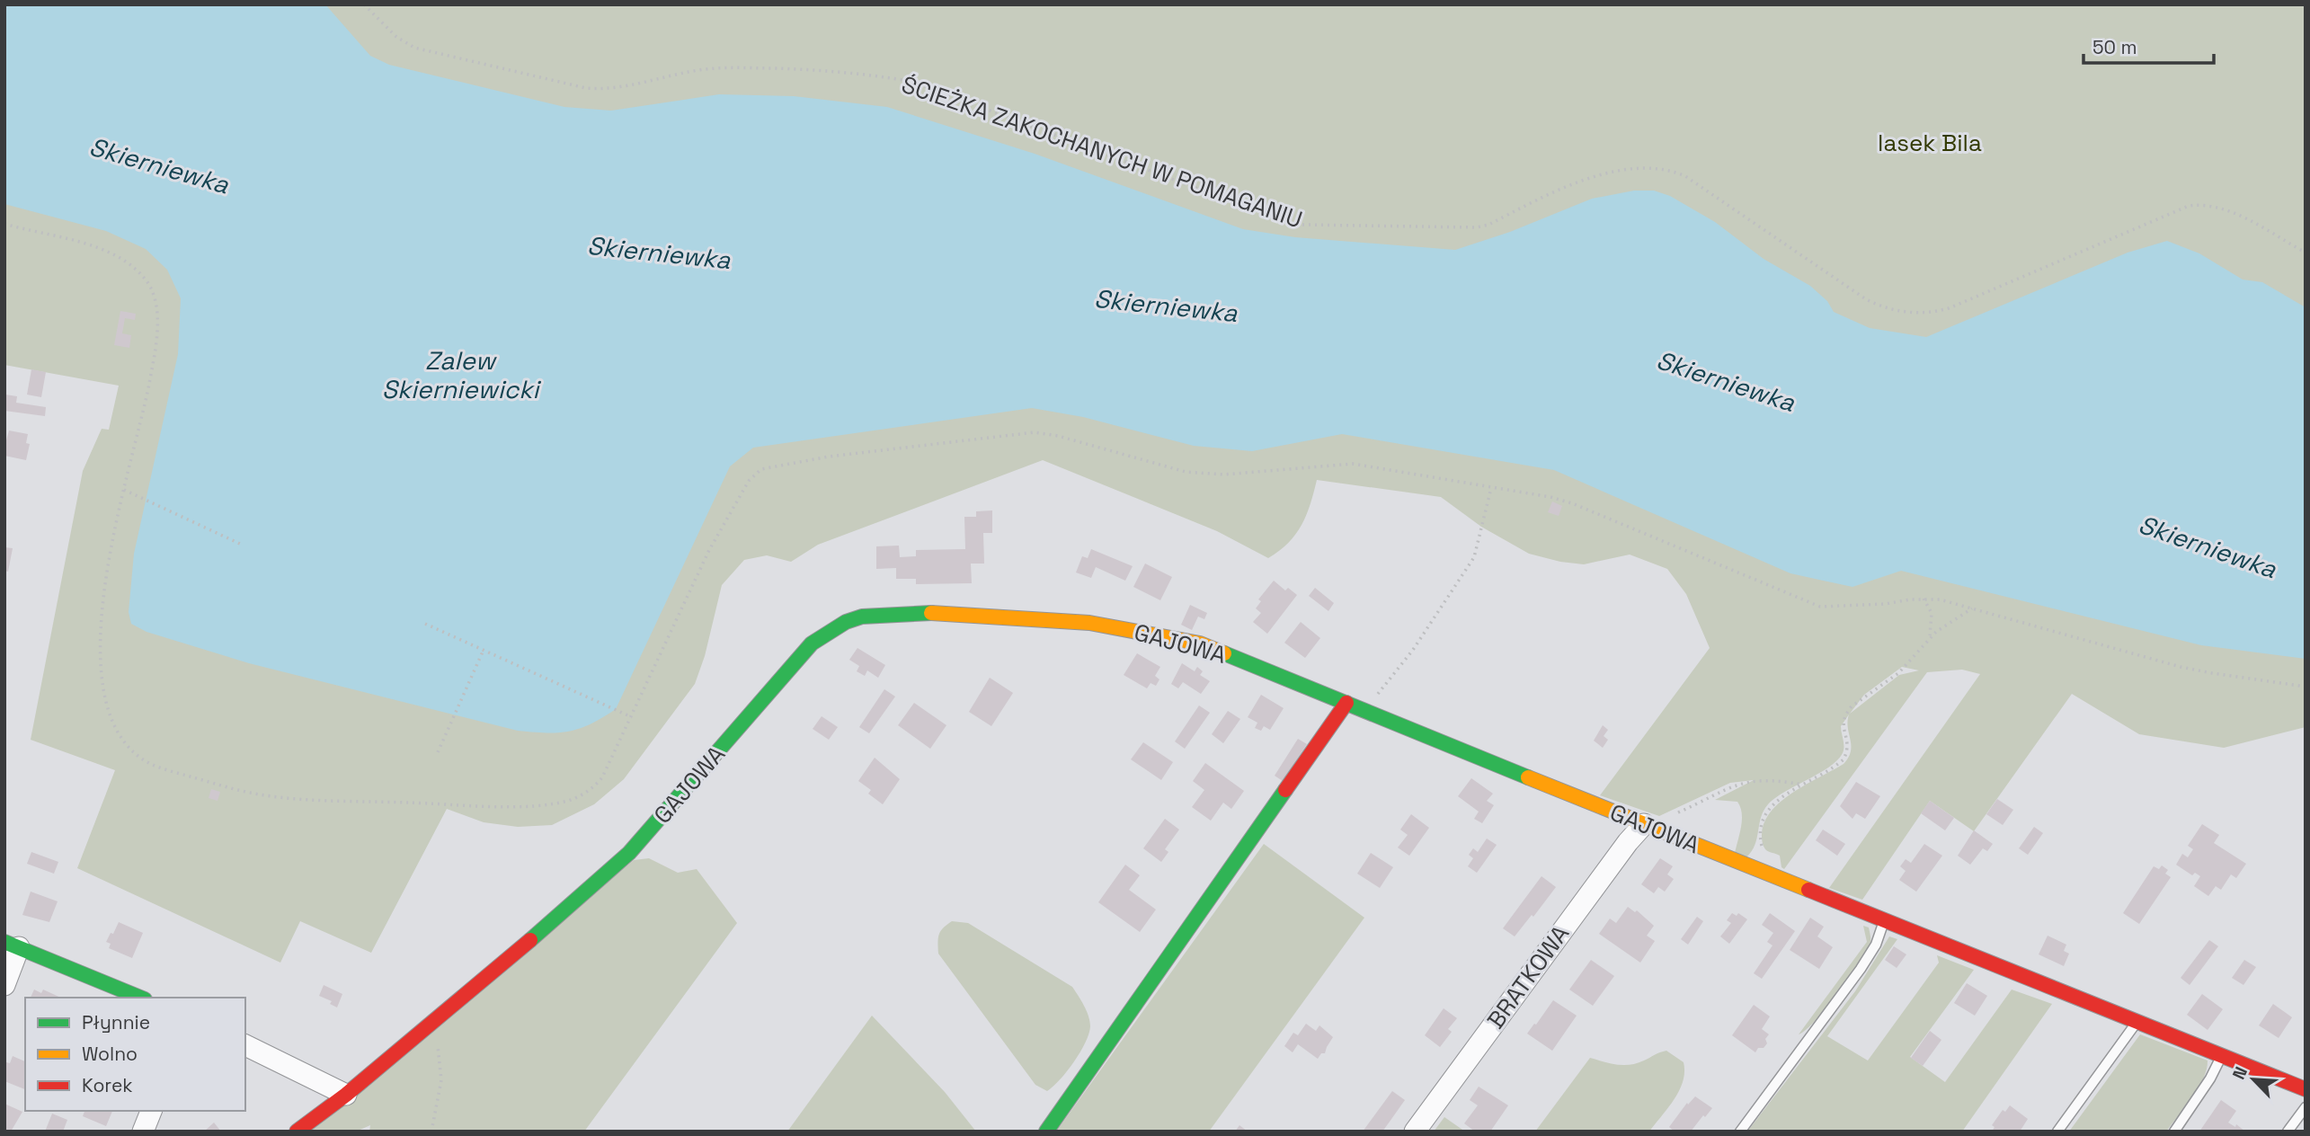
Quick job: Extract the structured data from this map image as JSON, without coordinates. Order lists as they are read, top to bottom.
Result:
{
  "streets": {
    "street": ["GAJOWA", "BRATKOWA"],
    "path": ["ŚCIEŻKA ZAKOCHANYCH W POMAGANIU"]
  },
  "crossings": [
    ["GAJOWA", "BRATKOWA"]
  ],
  "water": ["Skierniewka", "Zalew Skierniewicki"],
  "parks": ["lasek Bila"],
  "legend": ["Płynnie", "Wolno", "Korek"],
  "scale_bar": "50 m",
  "north": "top left"
}
